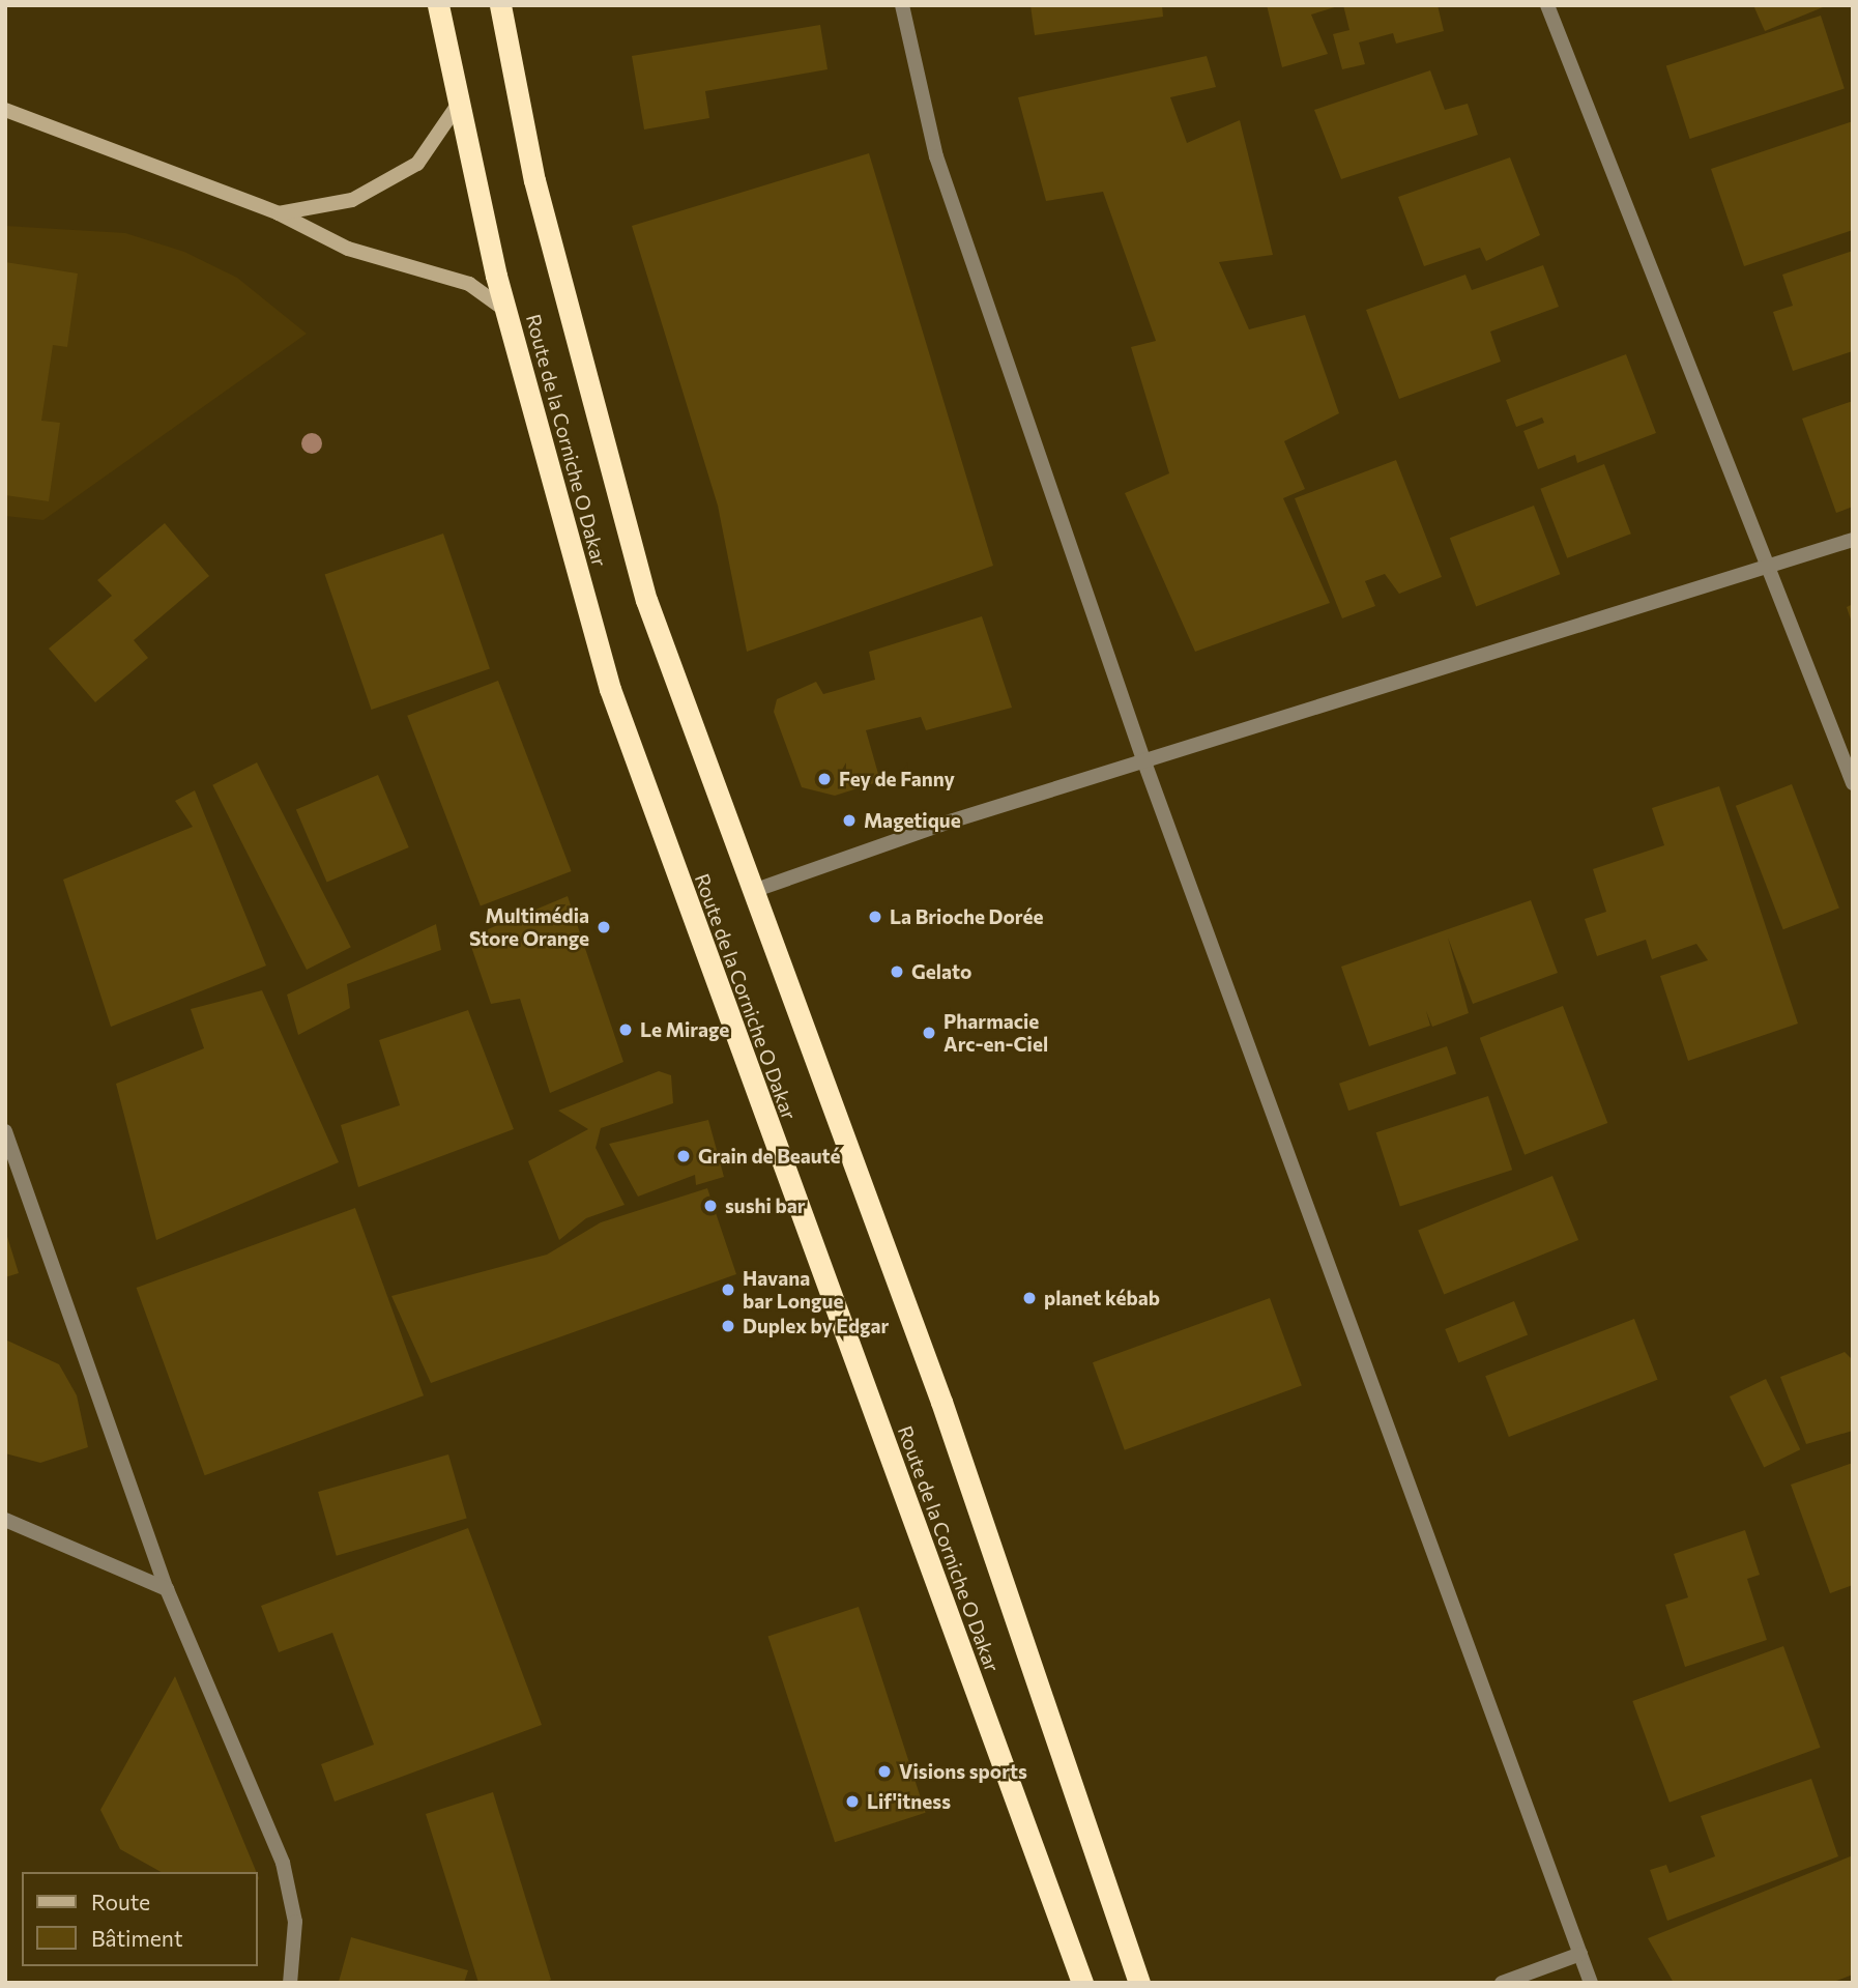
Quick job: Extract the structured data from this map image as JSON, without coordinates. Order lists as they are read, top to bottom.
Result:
{
  "streets": {
    "highway": ["Route de la Corniche O Dakar"]
  },
  "places": [
    "Fey de Fanny",
    "Magetique",
    "La Brioche Dorée",
    "Multimédia Store Orange",
    "Gelato",
    "Le Mirage",
    "Pharmacie Arc-en-Ciel",
    "Grain de Beauté",
    "sushi bar",
    "Havana bar Longue",
    "planet kébab",
    "Duplex by Edgar",
    "Visions sports",
    "Lif'itness"
  ],
  "legend": ["Route", "Bâtiment"]
}
